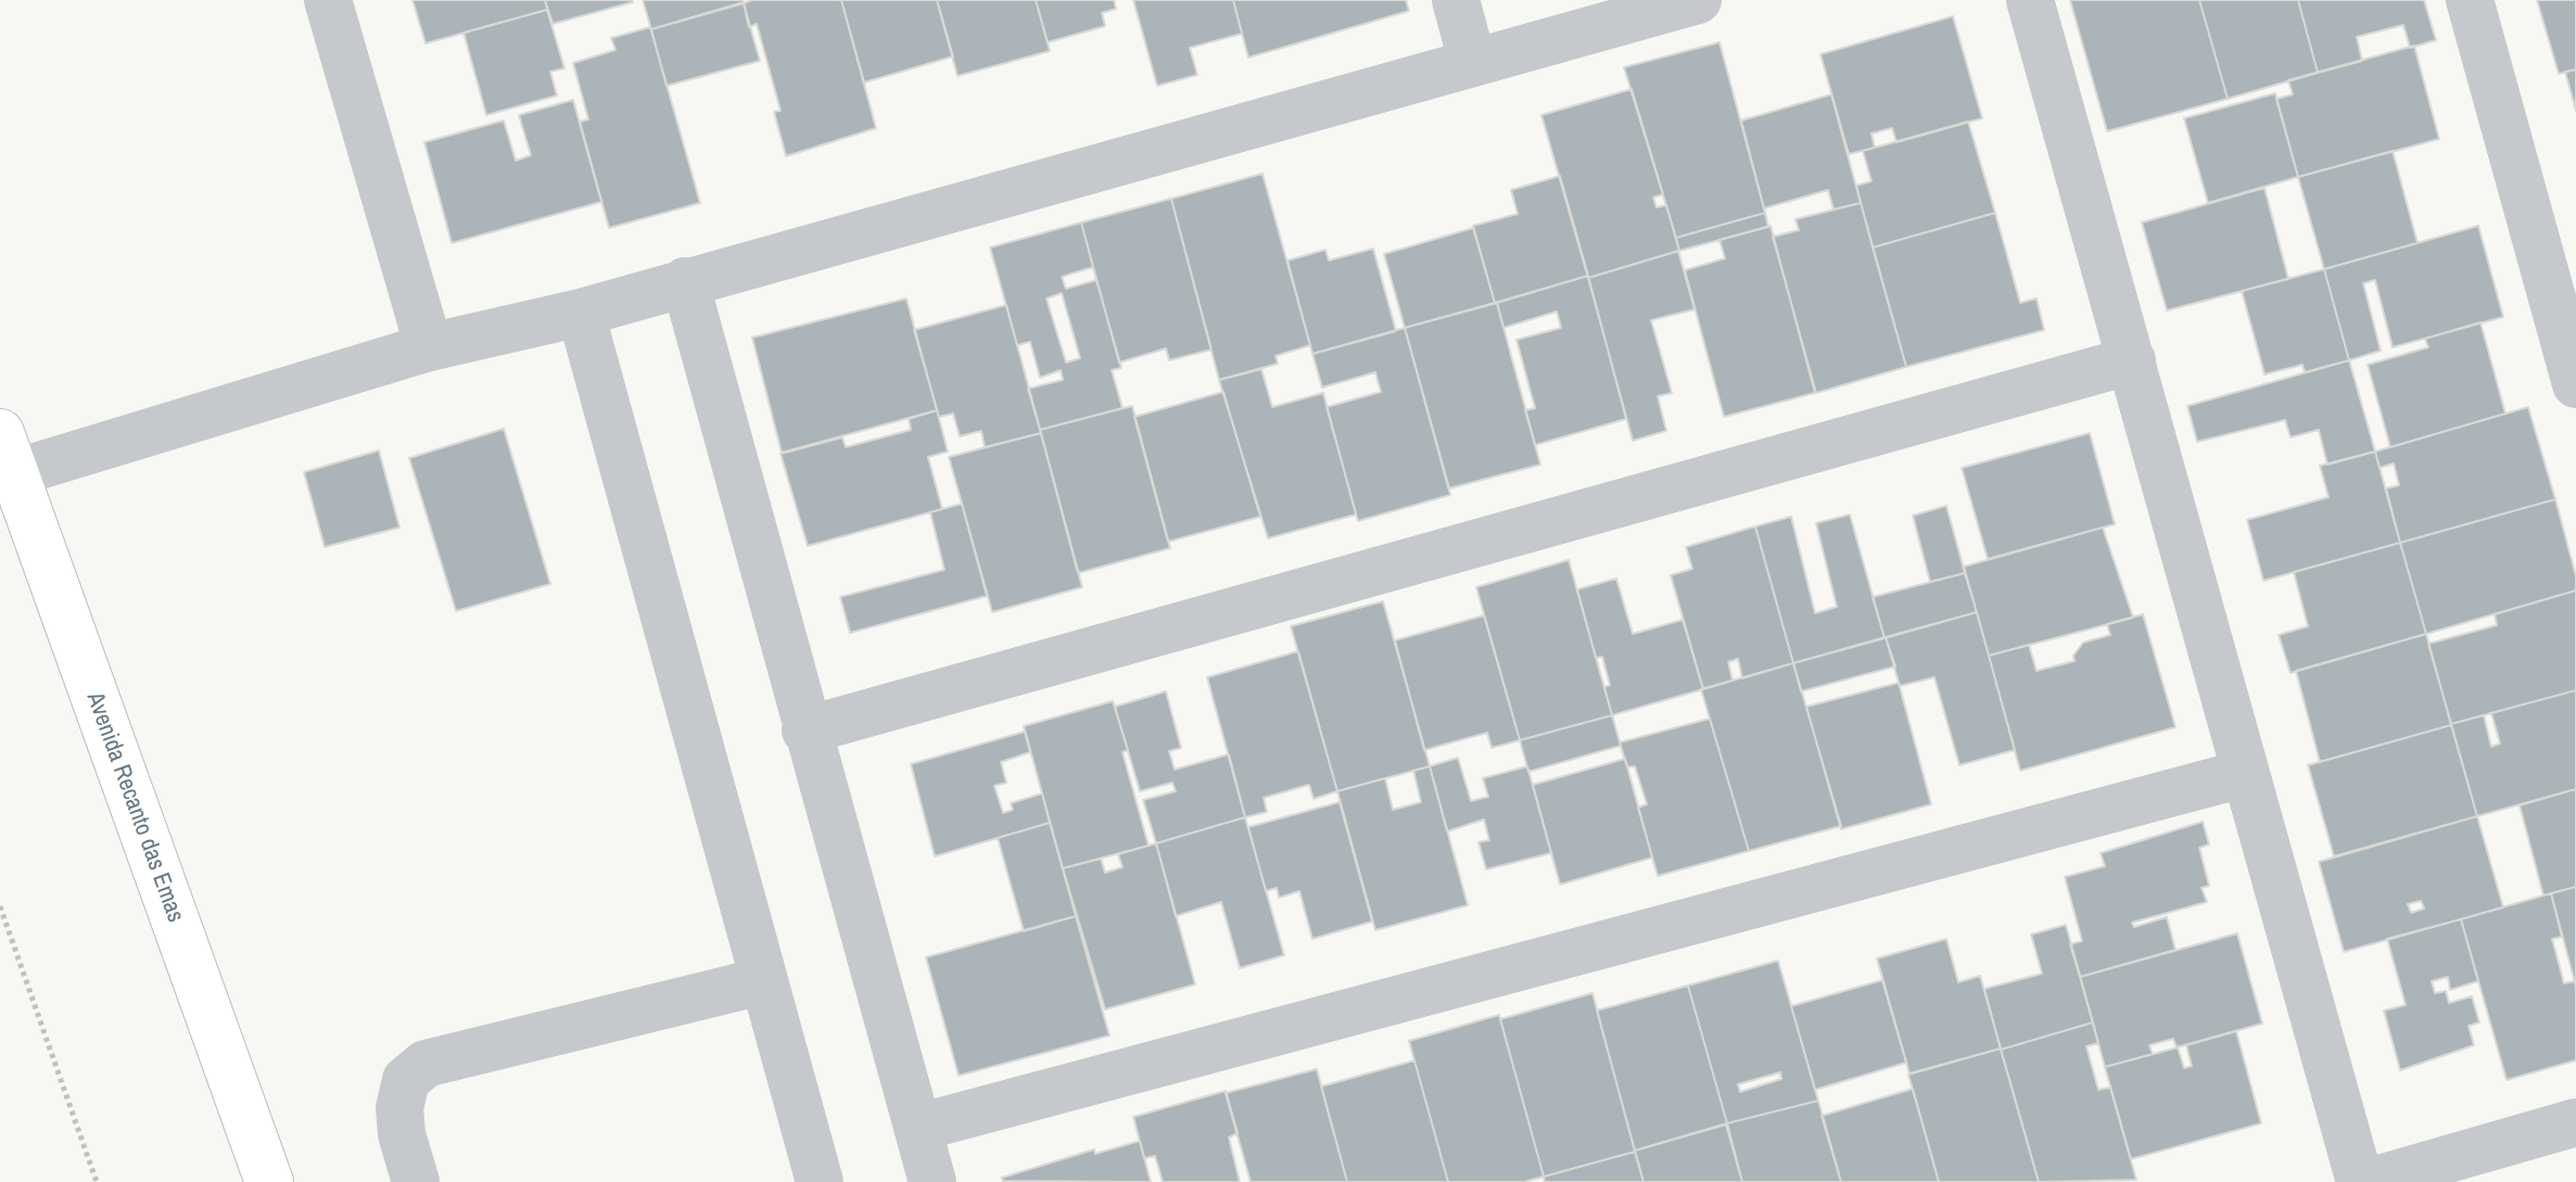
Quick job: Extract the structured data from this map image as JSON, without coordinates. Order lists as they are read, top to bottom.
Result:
{
  "streets": {
    "main road": ["Avenida Recanto das Emas"]
  }
}
